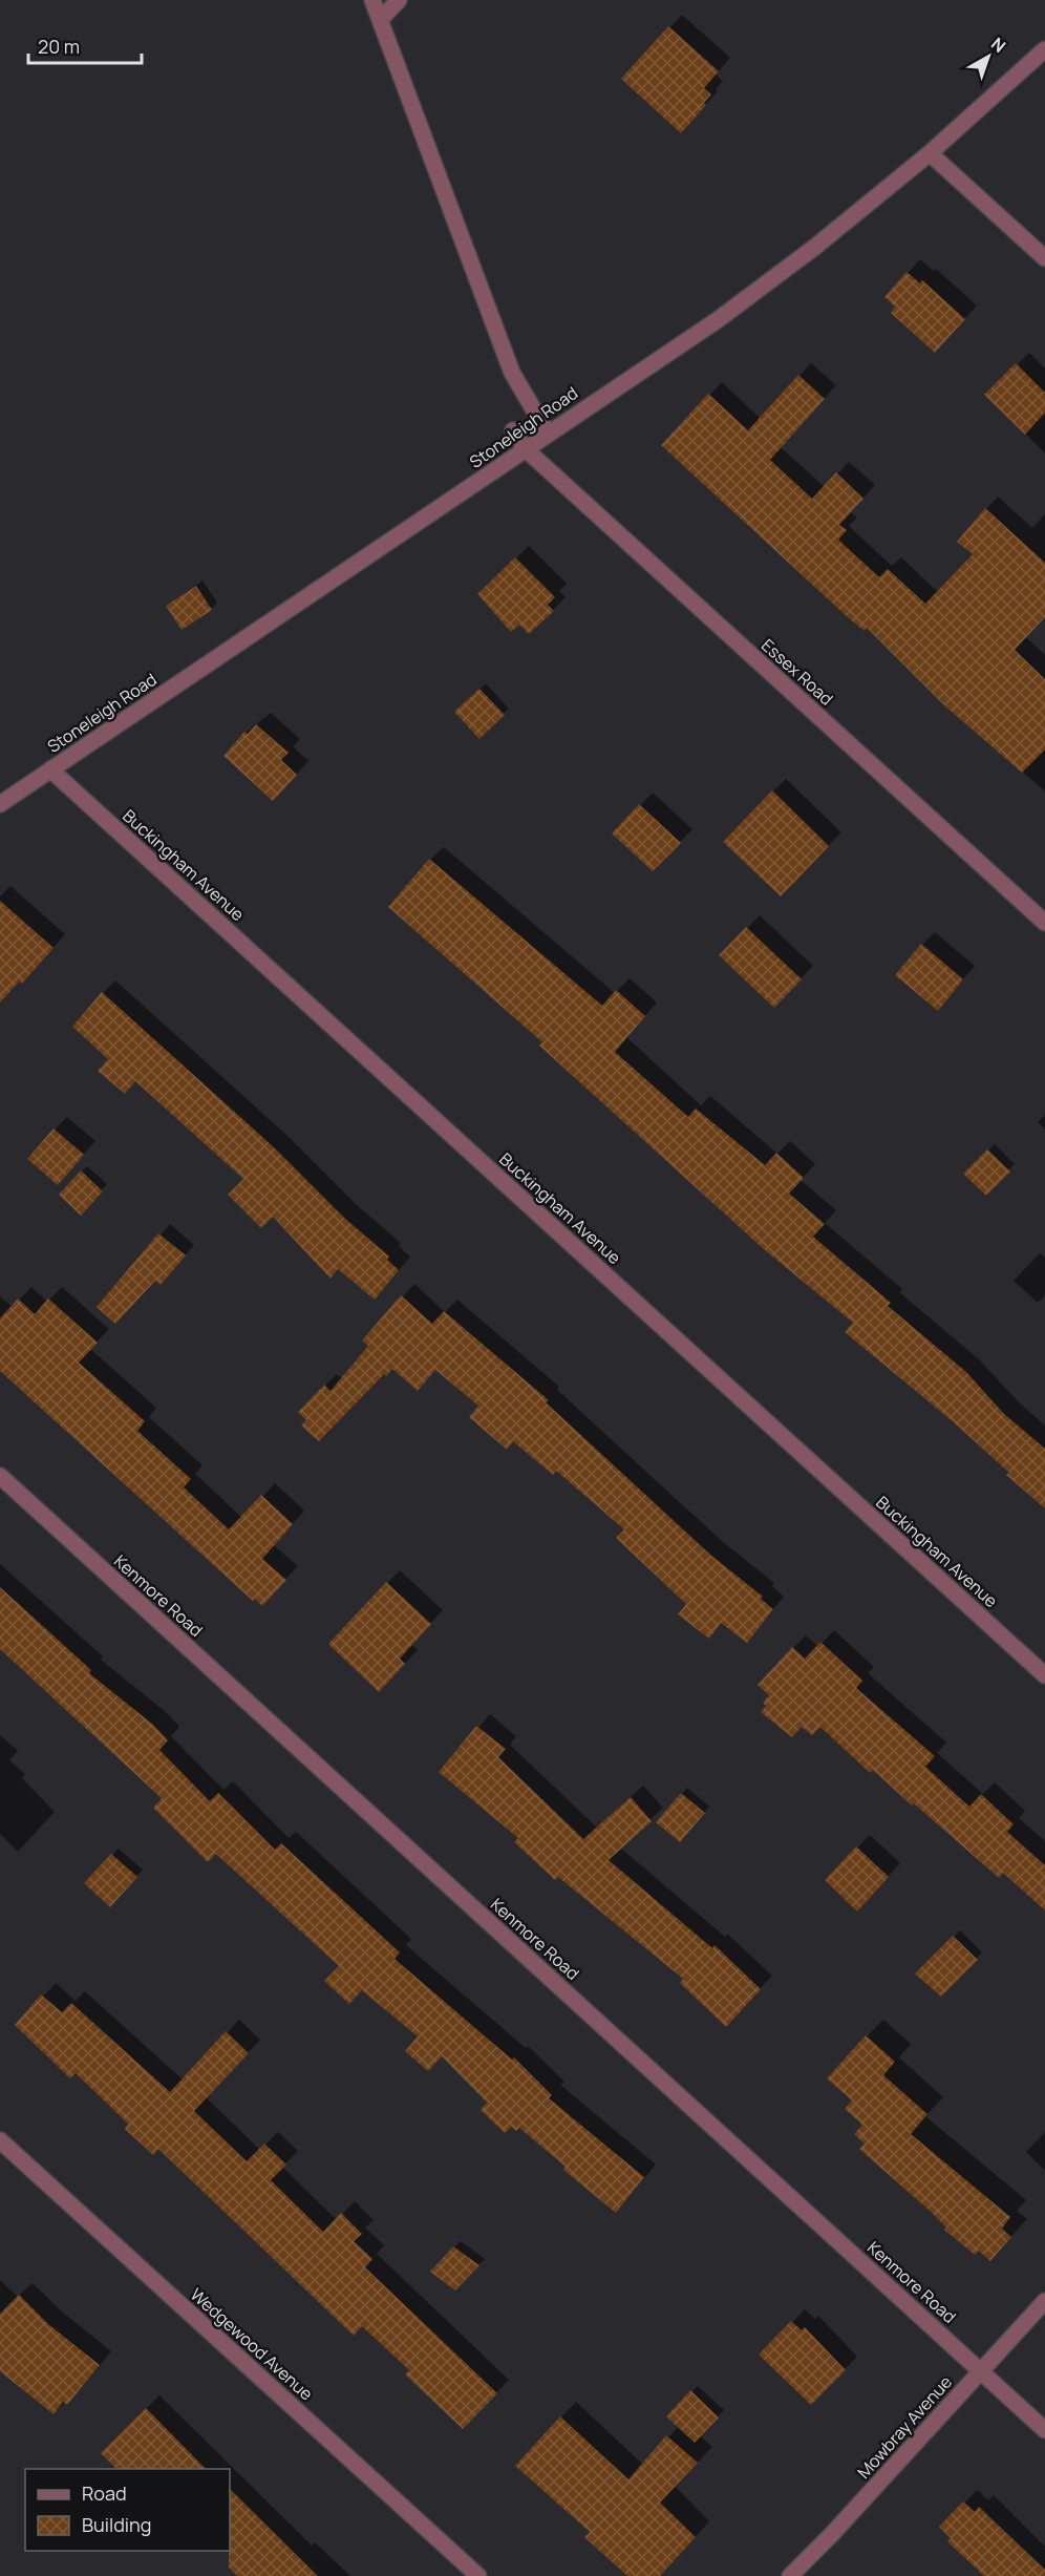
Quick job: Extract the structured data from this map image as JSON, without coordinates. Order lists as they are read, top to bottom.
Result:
{
  "streets": {
    "street": [
      "Stoneleigh Road",
      "Essex Road",
      "Buckingham Avenue",
      "Kenmore Road",
      "Wedgewood Avenue",
      "Mowbray Avenue"
    ]
  },
  "crossings": [
    ["Stoneleigh Road", "Essex Road"],
    ["Stoneleigh Road", "Buckingham Avenue"],
    ["Kenmore Road", "Mowbray Avenue"]
  ],
  "legend": ["Road", "Building"],
  "scale_bar": "20 m",
  "north": "top right"
}
